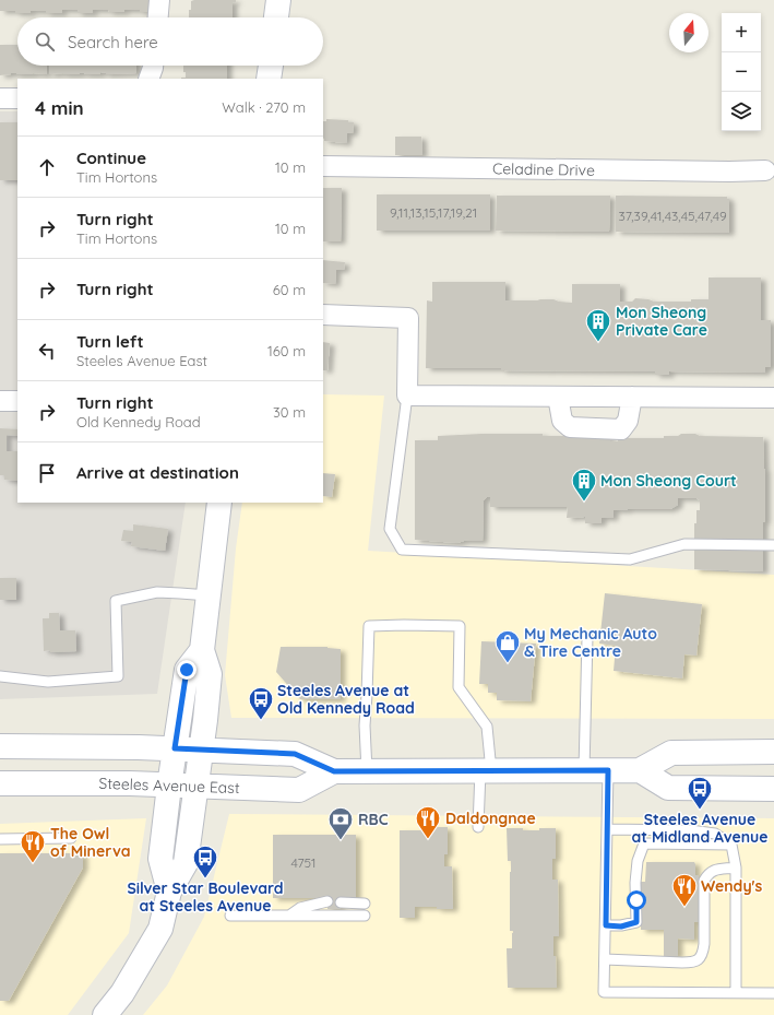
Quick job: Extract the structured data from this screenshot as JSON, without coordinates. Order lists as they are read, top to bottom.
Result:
{
  "streets": {
    "main road": ["Steeles Avenue East"],
    "street": ["Celadine Drive"]
  },
  "places": {
    "building": ["Mon Sheong Private Care", "Mon Sheong Court"],
    "shop": ["My Mechanic Auto & Tire Centre"],
    "bus stop": ["Steeles Avenue at Old Kennedy Road", "Steeles Avenue at Midland Avenue", "Silver Star Boulevard at Steeles Avenue"],
    "restaurant": ["Daldongnae", "The Owl of Minerva", "Wendy's"],
    "bank": ["RBC"]
  },
  "house_numbers": ["9,11,13,15,17,19,21", "37,39,41,43,45,47,49", "4751"],
  "north": "top",
  "page": {
    "map_buttons": ["+", "−"],
    "search": "Search here",
    "heading": ["4 min", "Walk · 270 m"],
    "list": [
      ["Continue", "Tim Hortons", "10 m"],
      ["Turn right", "Tim Hortons", "10 m"],
      ["Turn right", "60 m"],
      ["Turn left", "Steeles Avenue East", "160 m"],
      ["Turn right", "Old Kennedy Road", "30 m"],
      "Arrive at destination"
    ]
  }
}
